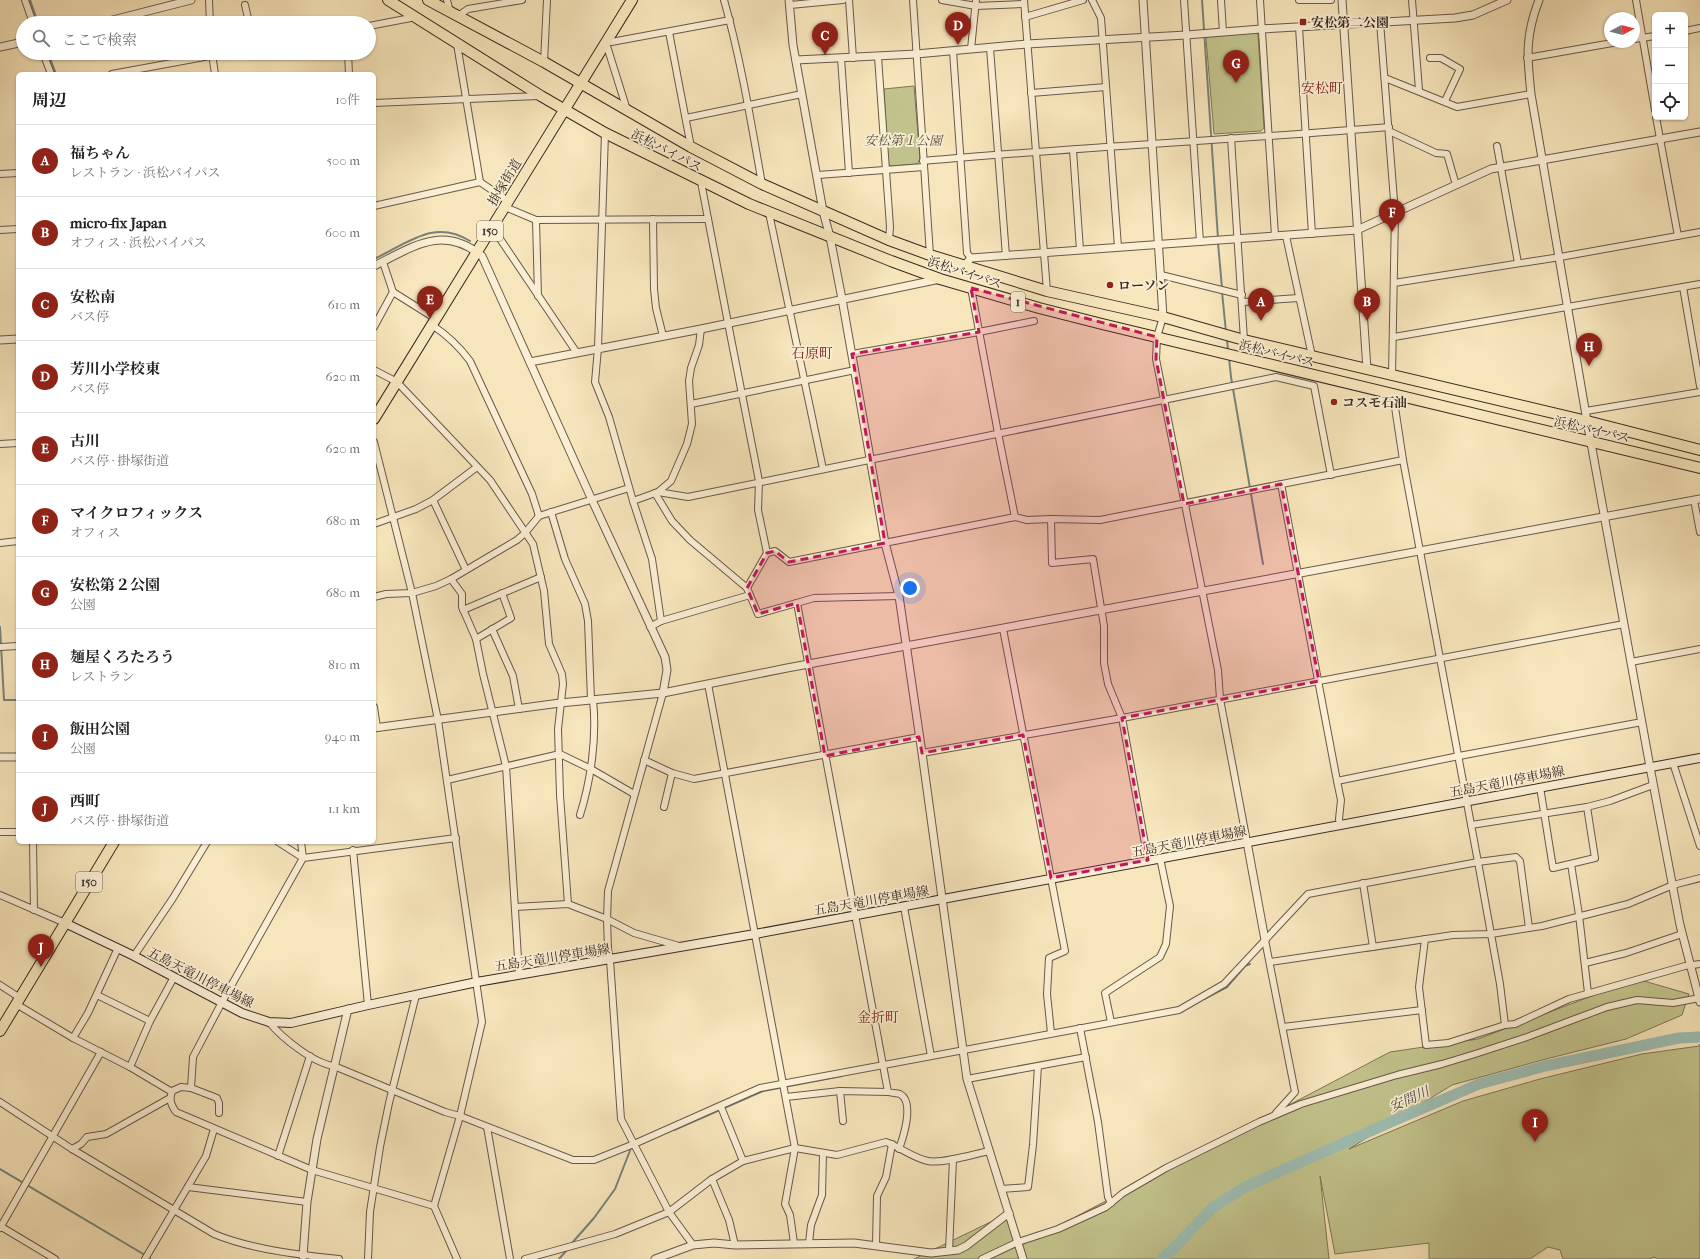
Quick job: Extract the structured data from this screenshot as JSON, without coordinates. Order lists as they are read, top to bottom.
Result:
{
  "streets": {
    "highway": [
      "浜松バイパス",
      "掛塚街道",
      "150",
      "1"
    ],
    "main road": ["五島天竜川停車場線"]
  },
  "crossings": [
    ["浜松バイパス", "掛塚街道"],
    ["150", "五島天竜川停車場線"]
  ],
  "districts": ["安松町", "石原町", "金折町"],
  "water": ["安間川"],
  "parks": ["安松第１公園"],
  "places": {
    "transit": ["安松第二公園"],
    "other": ["ローソン", "コスモ石油"]
  },
  "north": "right",
  "page": {
    "map_buttons": ["+", "−"],
    "pins": [
      "D",
      "C",
      "G",
      "F",
      "E",
      "A",
      "B",
      "H",
      "J",
      "I"
    ],
    "search": "ここで検索",
    "heading": ["周辺", "10件"],
    "list": [
      {
        "mark": "A",
        "name": "福ちゃん",
        "note": "レストラン · 浜松バイパス",
        "value": "500 m"
      },
      {
        "mark": "B",
        "name": "micro-fix Japan",
        "note": "オフィス · 浜松バイパス",
        "value": "600 m"
      },
      {
        "mark": "C",
        "name": "安松南",
        "note": "バス停",
        "value": "610 m"
      },
      {
        "mark": "D",
        "name": "芳川小学校東",
        "note": "バス停",
        "value": "620 m"
      },
      {
        "mark": "E",
        "name": "古川",
        "note": "バス停 · 掛塚街道",
        "value": "620 m"
      },
      {
        "mark": "F",
        "name": "マイクロフィックス",
        "note": "オフィス",
        "value": "680 m"
      },
      {
        "mark": "G",
        "name": "安松第２公園",
        "note": "公園",
        "value": "680 m"
      },
      {
        "mark": "H",
        "name": "麺屋くろたろう",
        "note": "レストラン",
        "value": "810 m"
      },
      {
        "mark": "I",
        "name": "飯田公園",
        "note": "公園",
        "value": "940 m"
      },
      {
        "mark": "J",
        "name": "西町",
        "note": "バス停 · 掛塚街道",
        "value": "1.1 km"
      }
    ]
  }
}
